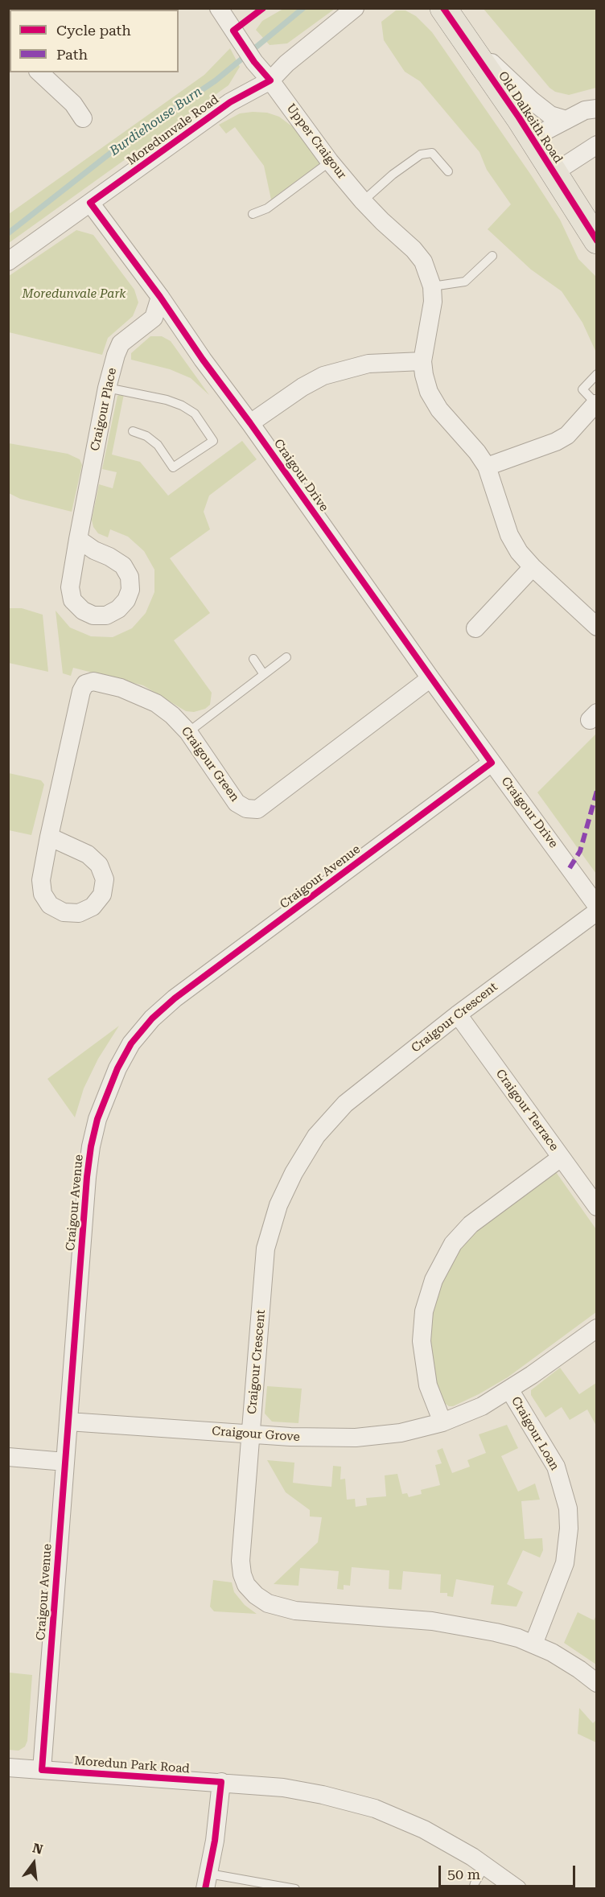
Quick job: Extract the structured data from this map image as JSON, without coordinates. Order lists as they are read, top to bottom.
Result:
{
  "streets": {
    "main road": ["Old Dalkeith Road"],
    "street": [
      "Moredunvale Road",
      "Upper Craigour",
      "Craigour Place",
      "Craigour Drive",
      "Craigour Green",
      "Craigour Avenue",
      "Craigour Crescent",
      "Craigour Terrace",
      "Craigour Loan",
      "Craigour Grove",
      "Moredun Park Road"
    ]
  },
  "crossings": [
    ["Moredunvale Road", "Upper Craigour"],
    ["Moredunvale Road", "Craigour Drive"],
    ["Craigour Place", "Craigour Drive"],
    ["Craigour Drive", "Craigour Green"],
    ["Craigour Drive", "Craigour Avenue"],
    ["Craigour Avenue", "Craigour Grove"],
    ["Craigour Avenue", "Moredun Park Road"],
    ["Craigour Crescent", "Craigour Terrace"],
    ["Craigour Crescent", "Craigour Loan"],
    ["Craigour Crescent", "Craigour Grove"],
    ["Craigour Loan", "Craigour Grove"]
  ],
  "water": ["Burdiehouse Burn"],
  "parks": ["Moredunvale Park"],
  "legend": ["Cycle path", "Path"],
  "scale_bar": "50 m",
  "north": "top"
}
